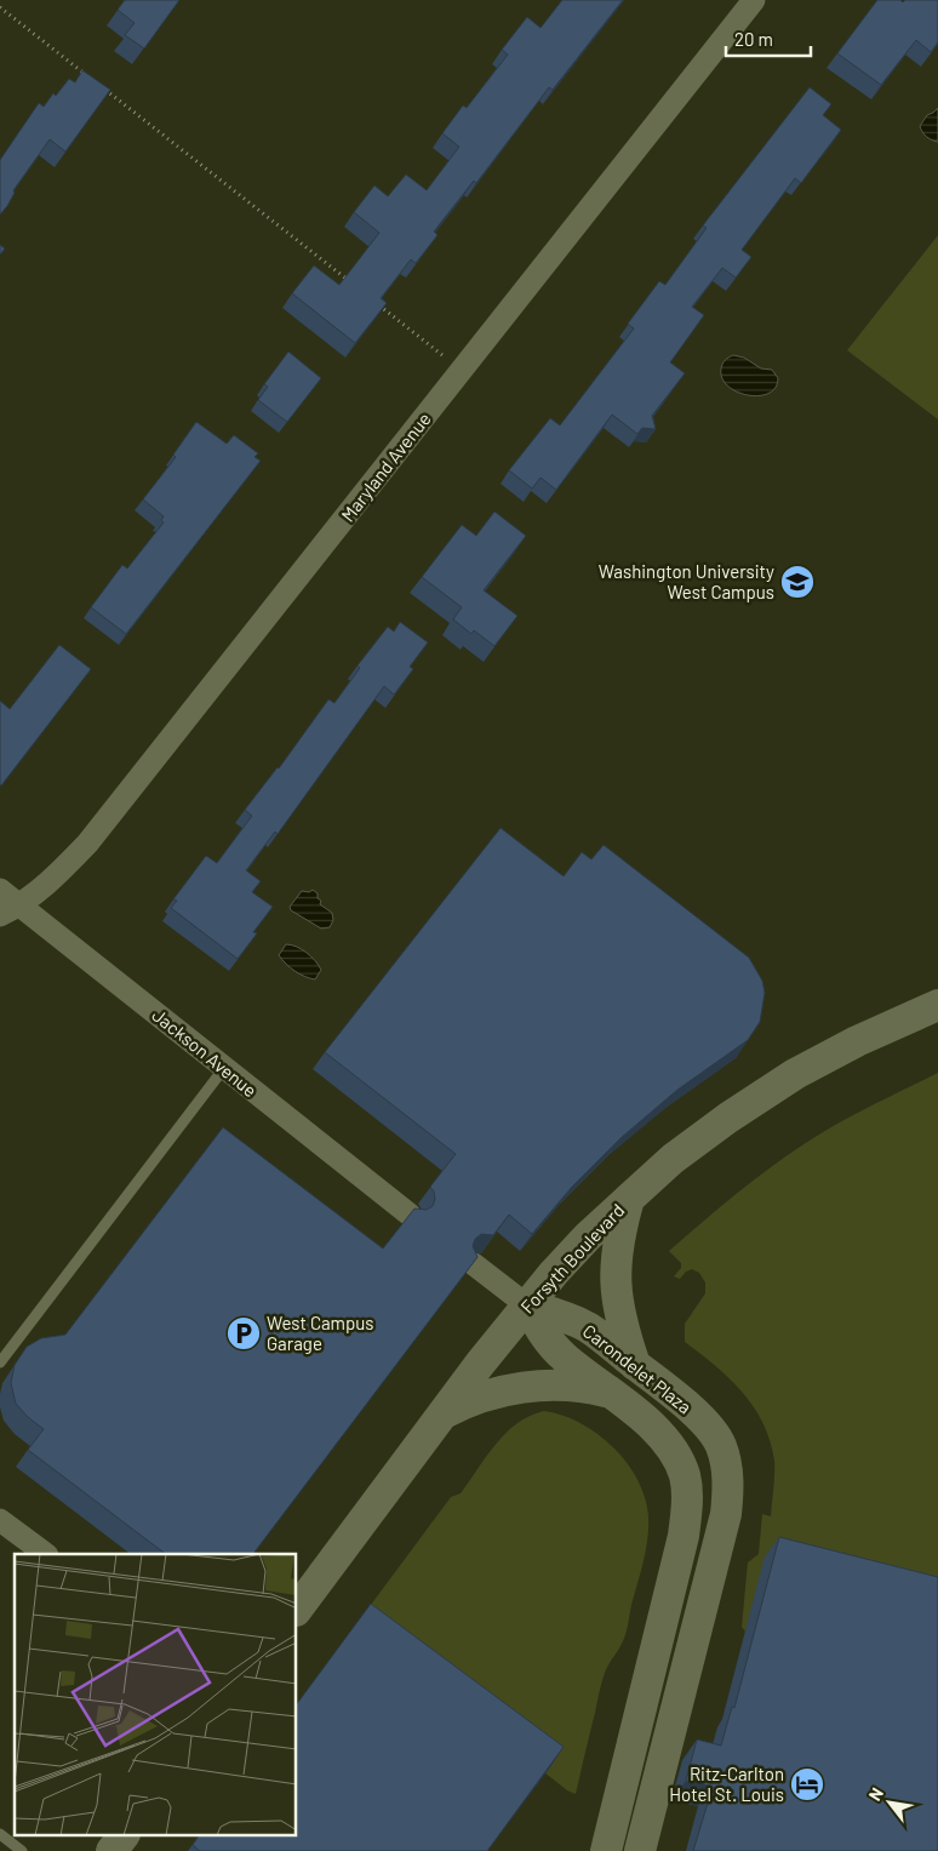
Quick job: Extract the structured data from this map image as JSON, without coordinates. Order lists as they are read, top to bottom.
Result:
{
  "streets": {
    "street": [
      "Maryland Avenue",
      "Jackson Avenue",
      "Forsyth Boulevard",
      "Carondelet Plaza"
    ]
  },
  "crossings": [
    ["Maryland Avenue", "Jackson Avenue"],
    ["Forsyth Boulevard", "Carondelet Plaza"]
  ],
  "places": {
    "school or university": ["Washington University West Campus"],
    "parking": ["West Campus Garage"],
    "hotel": ["Ritz-Carlton Hotel St. Louis"]
  },
  "scale_bar": "20 m",
  "north": "top left"
}
